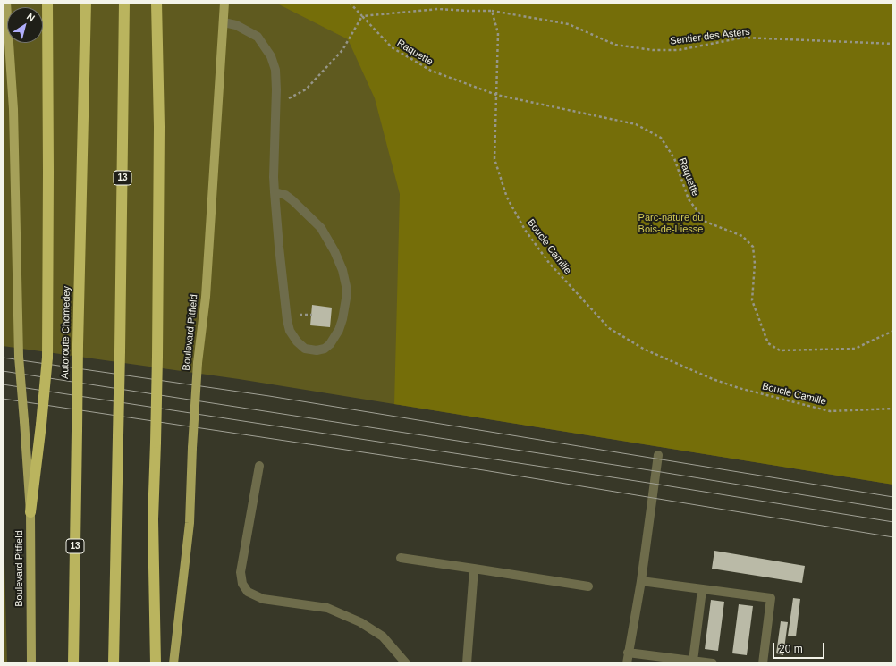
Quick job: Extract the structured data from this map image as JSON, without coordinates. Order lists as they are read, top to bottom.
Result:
{
  "streets": {
    "highway": ["13", "Autoroute Chomedey"],
    "main road": ["Boulevard Pitfield"],
    "path": ["Sentier des Asters", "Raquette", "Boucle Camille"]
  },
  "crossings": [
    ["Sentier des Asters", "Boucle Camille"],
    ["Raquette", "Boucle Camille"]
  ],
  "parks": ["Parc-nature du Bois-de-Liesse"],
  "scale_bar": "20 m",
  "north": "top right"
}
